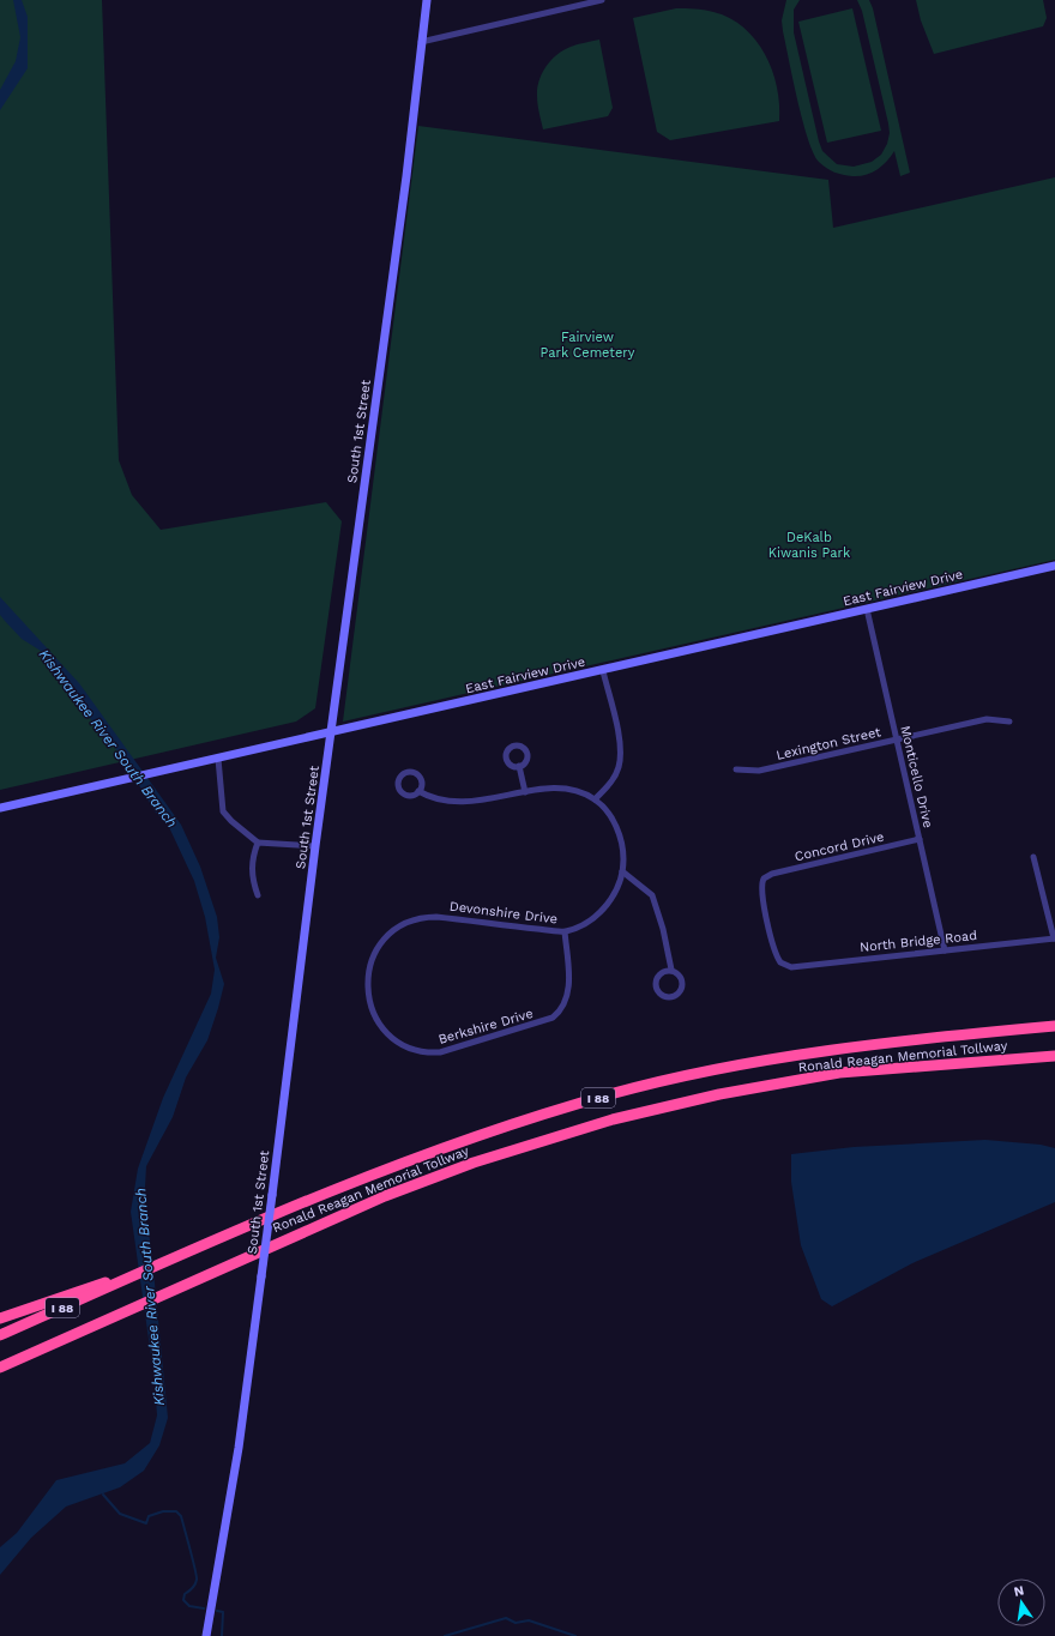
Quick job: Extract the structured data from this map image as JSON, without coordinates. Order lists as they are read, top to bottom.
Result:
{
  "streets": {
    "highway": ["Ronald Reagan Memorial Tollway", "I 88"],
    "street": [
      "South 1st Street",
      "East Fairview Drive",
      "Lexington Street",
      "Monticello Drive",
      "Concord Drive",
      "Devonshire Drive",
      "North Bridge Road",
      "Berkshire Drive"
    ]
  },
  "crossings": [
    ["South 1st Street", "East Fairview Drive"],
    ["East Fairview Drive", "Monticello Drive"],
    ["Lexington Street", "Monticello Drive"],
    ["Monticello Drive", "Concord Drive"],
    ["Monticello Drive", "North Bridge Road"],
    ["Concord Drive", "North Bridge Road"],
    ["Devonshire Drive", "Berkshire Drive"],
    ["Ronald Reagan Memorial Tollway", "I 88"]
  ],
  "water": ["Kishwaukee River South Branch"],
  "parks": ["Fairview Park Cemetery", "DeKalb Kiwanis Park"],
  "north": "top"
}
